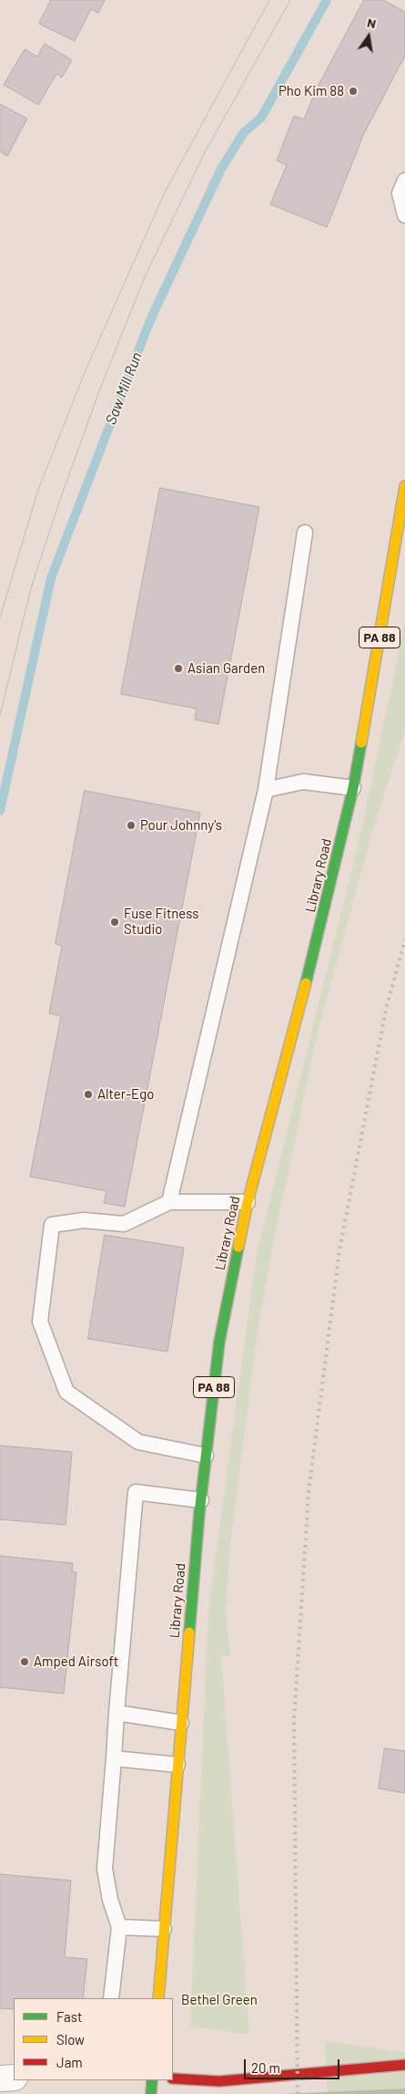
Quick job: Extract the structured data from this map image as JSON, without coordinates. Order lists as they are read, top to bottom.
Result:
{
  "streets": {
    "main road": ["PA 88", "Library Road"]
  },
  "water": ["Saw Mill Run"],
  "parks": ["Bethel Green"],
  "places": [
    "Pho Kim 88",
    "Asian Garden",
    "Pour Johnny's",
    "Fuse Fitness Studio",
    "Alter-Ego",
    "Amped Airsoft"
  ],
  "legend": ["Fast", "Slow", "Jam"],
  "scale_bar": "20 m",
  "north": "top"
}
